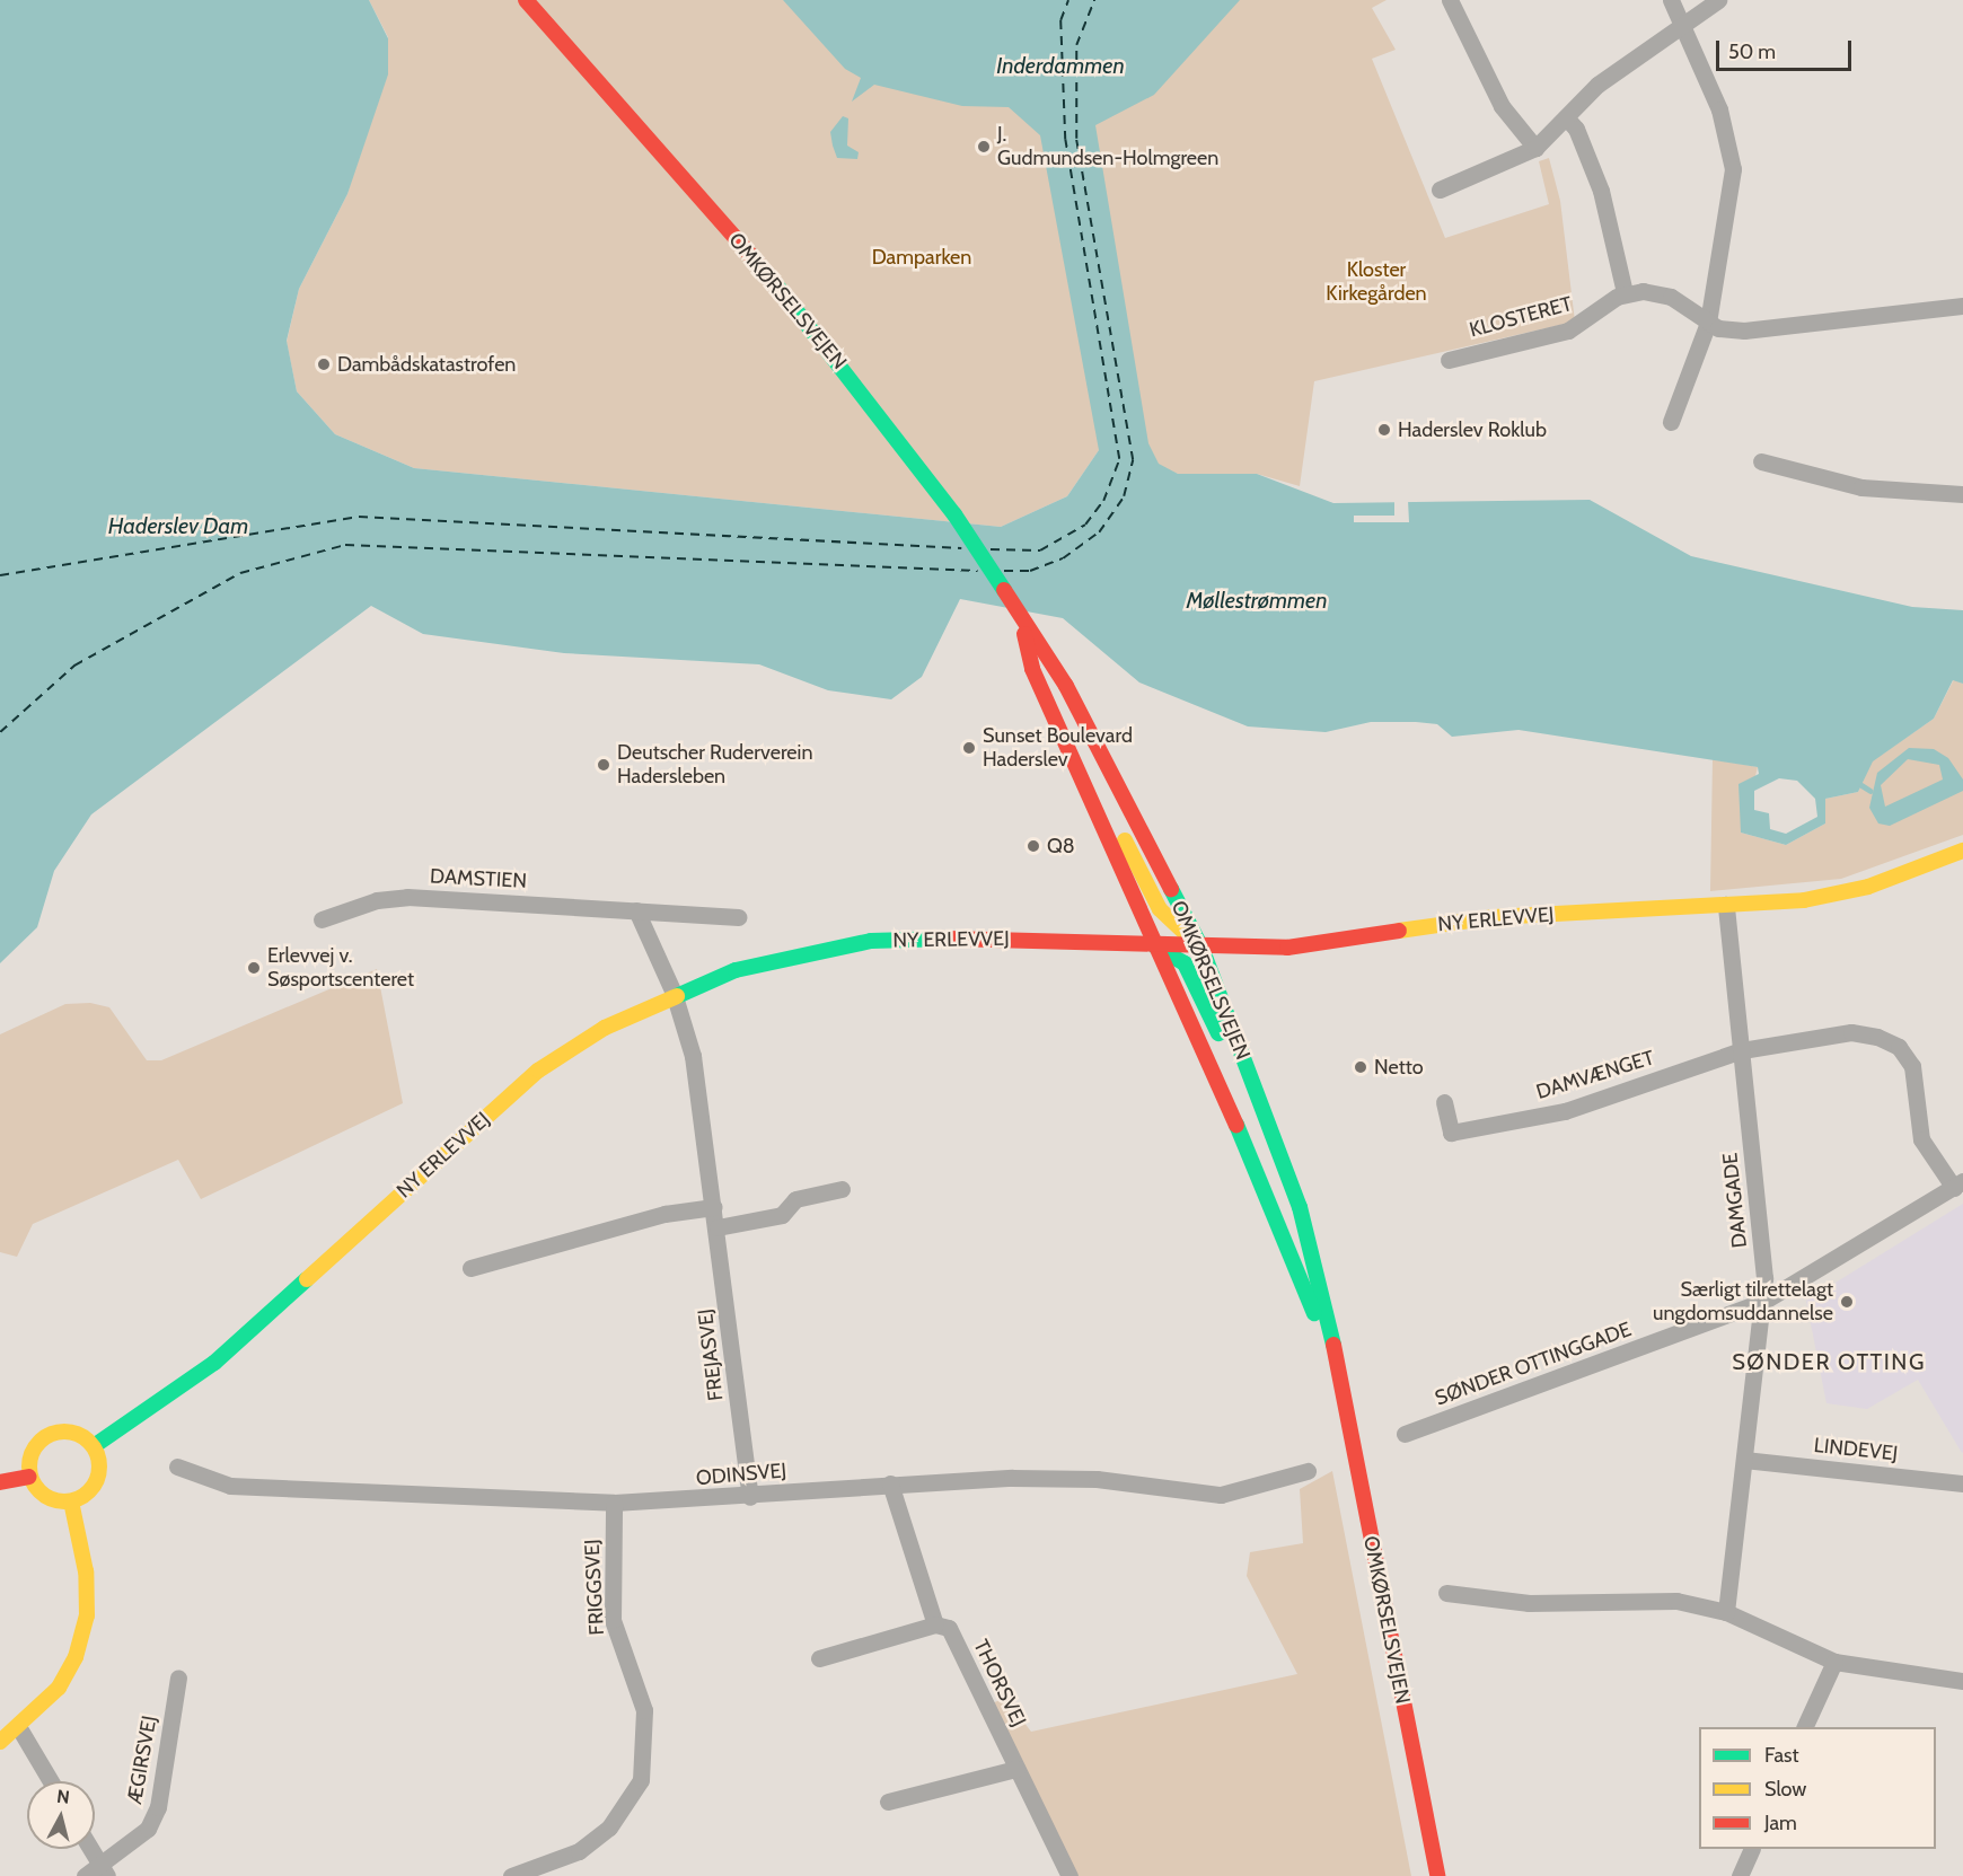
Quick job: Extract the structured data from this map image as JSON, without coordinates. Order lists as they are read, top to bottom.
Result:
{
  "streets": {
    "main road": ["OMKØRSELSVEJEN", "NY ERLEVVEJ"],
    "street": [
      "KLOSTERET",
      "DAMSTIEN",
      "DAMVÆNGET",
      "DAMGADE",
      "FREJASVEJ",
      "SØNDER OTTINGGADE",
      "LINDEVEJ",
      "ODINSVEJ",
      "FRIGGSVEJ",
      "THORSVEJ",
      "ÆGIRSVEJ"
    ]
  },
  "crossings": [
    ["OMKØRSELSVEJEN", "NY ERLEVVEJ"],
    ["NY ERLEVVEJ", "DAMGADE"],
    ["NY ERLEVVEJ", "FREJASVEJ"],
    ["DAMVÆNGET", "DAMGADE"],
    ["DAMGADE", "SØNDER OTTINGGADE"],
    ["DAMGADE", "LINDEVEJ"],
    ["FREJASVEJ", "ODINSVEJ"],
    ["ODINSVEJ", "FRIGGSVEJ"],
    ["ODINSVEJ", "THORSVEJ"]
  ],
  "districts": ["SØNDER OTTING"],
  "water": ["Inderdammen", "Haderslev Dam", "Møllestrømmen"],
  "parks": ["Damparken", "Kloster Kirkegården"],
  "places": [
    "J. Gudmundsen-Holmgreen",
    "Dambådskatastrofen",
    "Haderslev Roklub",
    "Sunset Boulevard Haderslev",
    "Deutscher Ruderverein Hadersleben",
    "Q8",
    "Erlevvej v. Søsportscenteret",
    "Netto",
    "Særligt tilrettelagt ungdomsuddannelse"
  ],
  "legend": ["Fast", "Slow", "Jam"],
  "scale_bar": "50 m",
  "north": "top"
}
